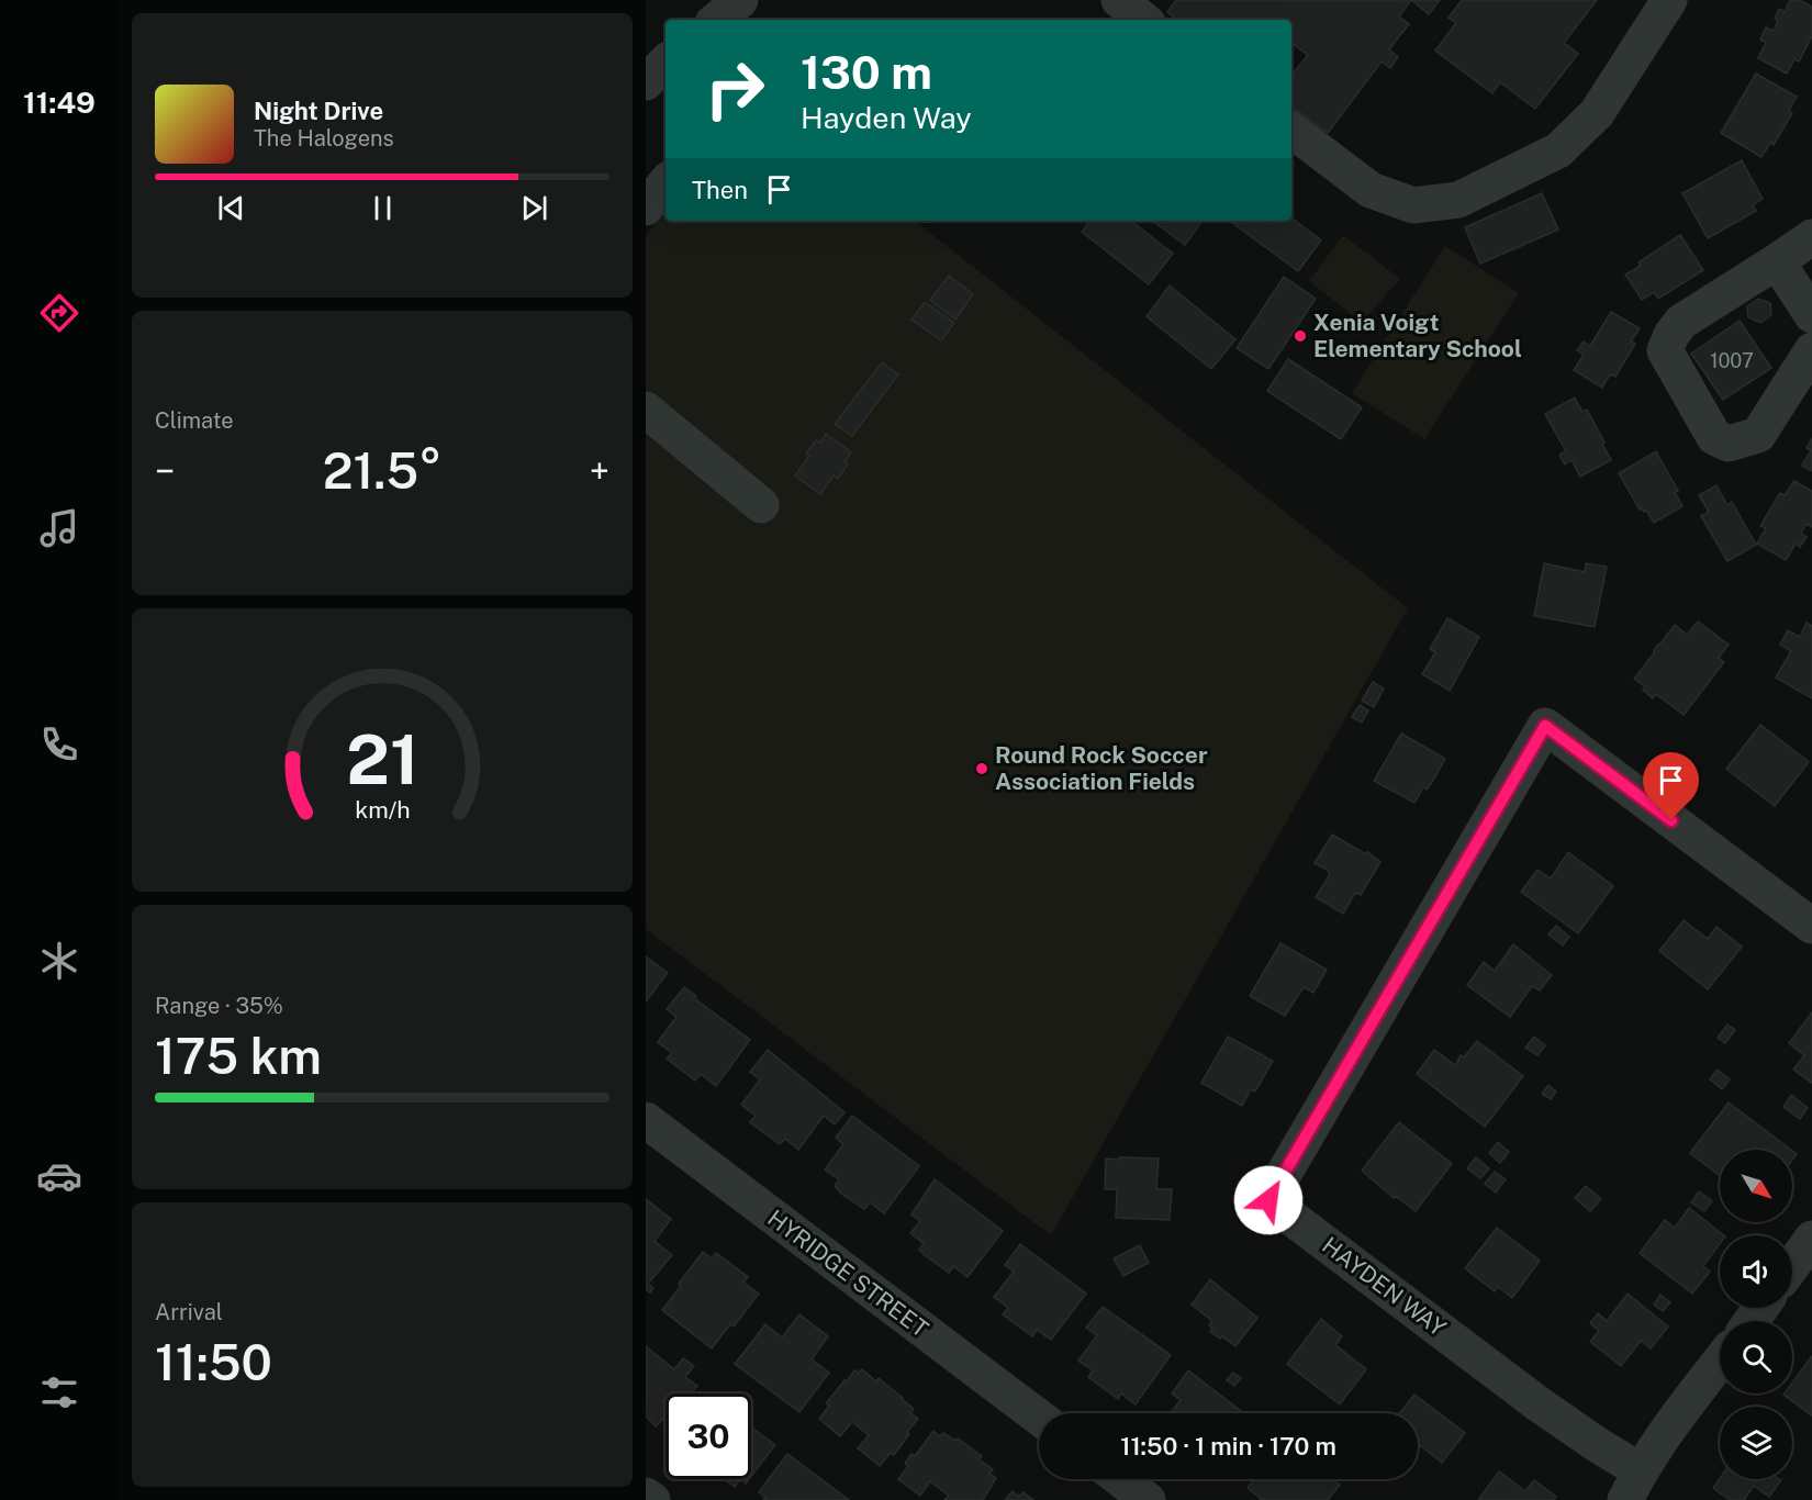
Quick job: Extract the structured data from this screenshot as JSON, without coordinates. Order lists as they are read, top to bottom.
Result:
{
  "streets": {
    "street": ["HYRIDGE STREET", "HAYDEN WAY"]
  },
  "places": ["Xenia Voigt Elementary School", "Round Rock Soccer Association Fields"],
  "house_numbers": ["1007"],
  "north": "bottom right",
  "page": {
    "tabs": "11:49",
    "turn": ["130 m", "Hayden Way"],
    "song": ["Night Drive", "The Halogens"],
    "then": "Then",
    "tile": [
      "Climate",
      ["Range · 35%", "175 km"],
      ["Arrival", "11:50"]
    ],
    "heat": ["−", "21.5°", "+"],
    "limit": "30",
    "trip": "11:50 · 1 min · 170 m",
    "gauge": ["21", "km/h"]
  }
}
